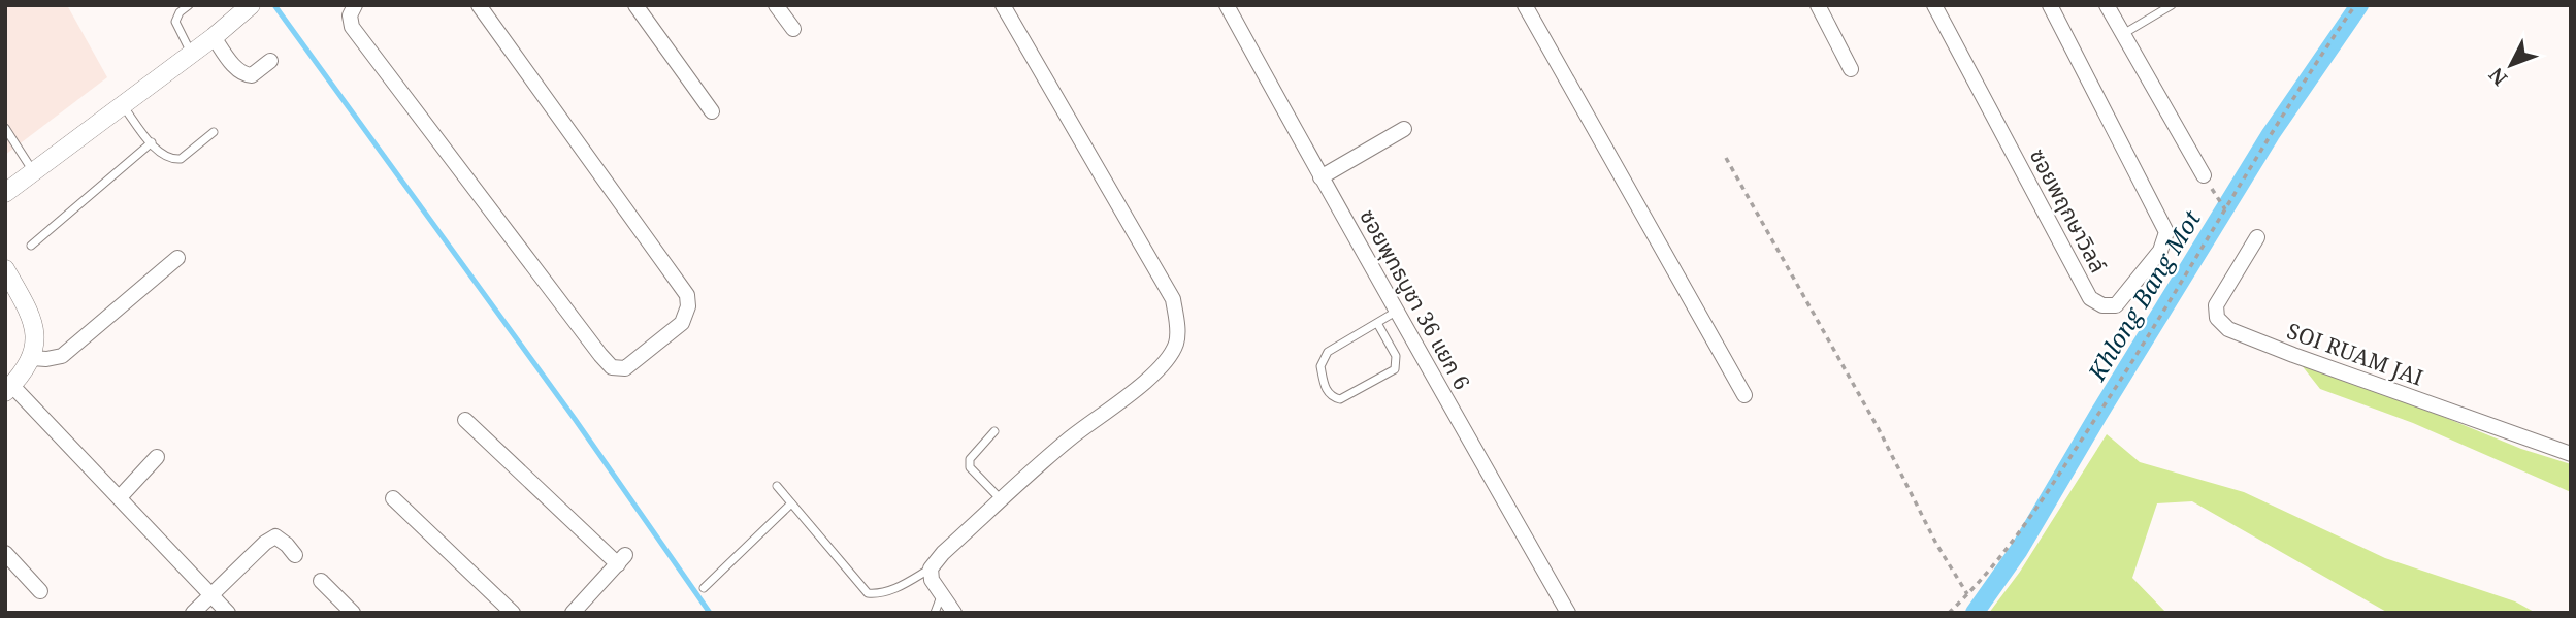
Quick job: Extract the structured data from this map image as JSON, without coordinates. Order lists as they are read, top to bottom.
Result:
{
  "streets": {
    "street": ["ซอยพฤกษาวิลล์", "ซอยพุทธบูชา 36 แยก 6", "SOI RUAM JAI"]
  },
  "water": ["Khlong Bang Mot"],
  "north": "bottom left"
}
